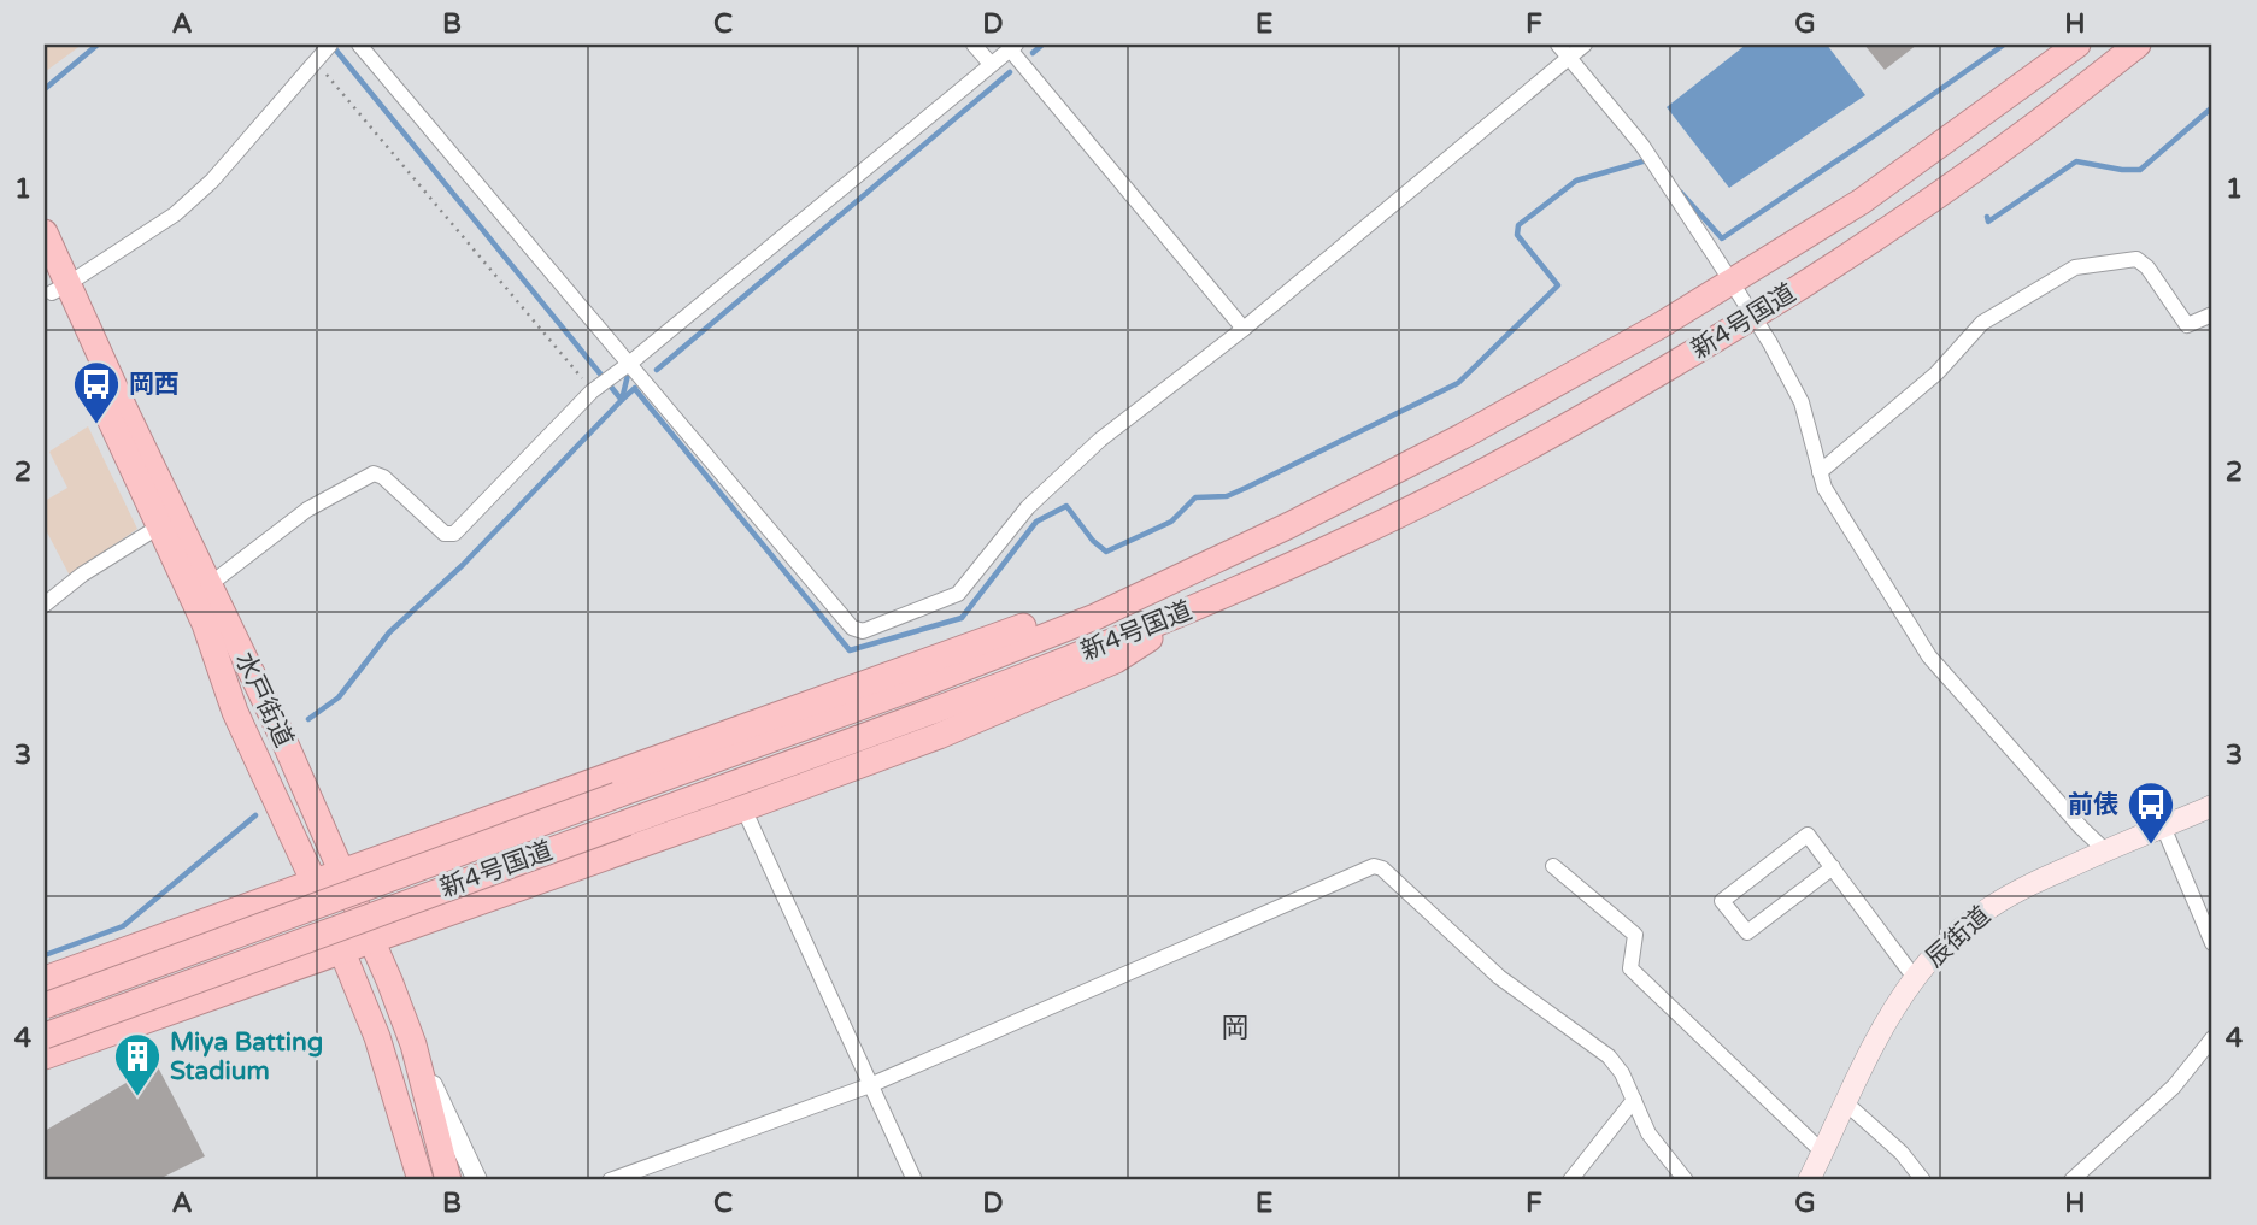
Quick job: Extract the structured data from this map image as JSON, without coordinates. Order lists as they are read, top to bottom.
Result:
{
  "streets": {
    "highway": ["新4号国道", "水戸街道"],
    "main road": ["辰街道"]
  },
  "districts": ["岡"],
  "places": {
    "bus stop": ["岡西", "前俵"],
    "building": ["Miya Batting Stadium"]
  },
  "grid": {
    "columns": [
      "A",
      "B",
      "C",
      "D",
      "E",
      "F",
      "G",
      "H"
    ],
    "rows": [
      "1",
      "2",
      "3",
      "4"
    ]
  }
}
